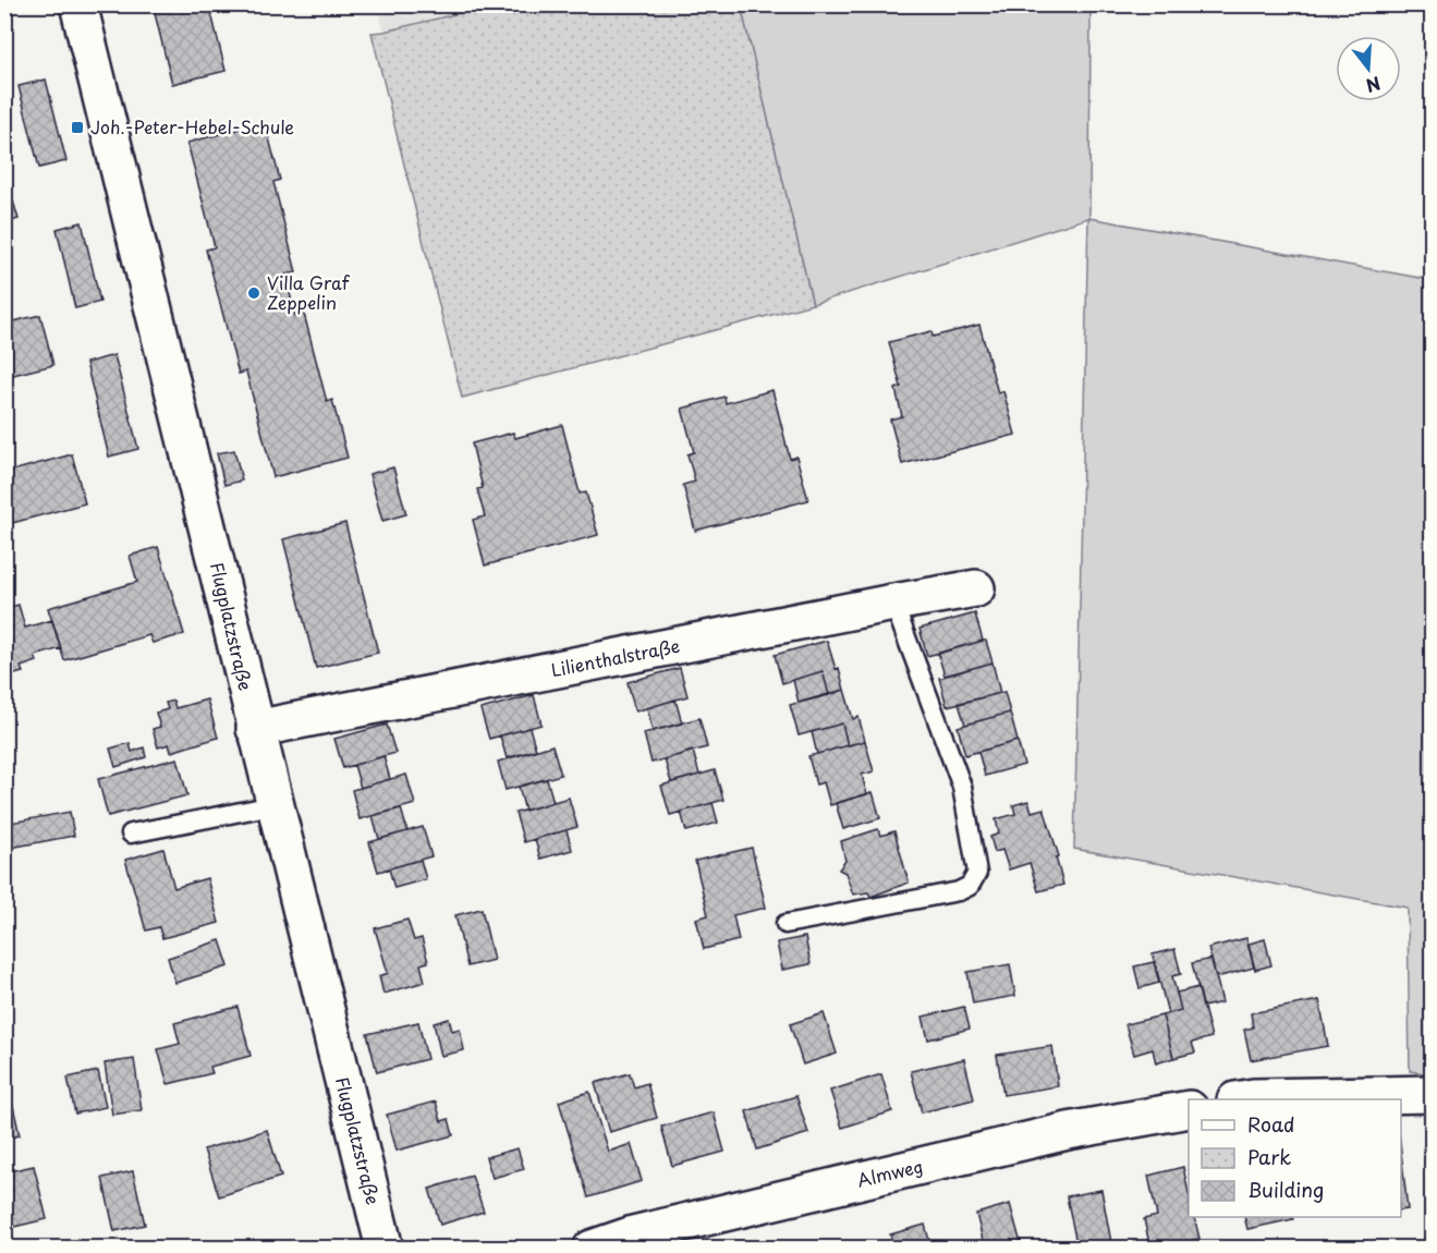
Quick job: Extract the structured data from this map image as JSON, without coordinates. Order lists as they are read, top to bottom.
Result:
{
  "streets": {
    "street": ["Flugplatzstraße", "Lilienthalstraße", "Almweg"]
  },
  "crossings": [
    ["Flugplatzstraße", "Lilienthalstraße"]
  ],
  "places": {
    "transit": ["Joh.-Peter-Hebel-Schule"],
    "other": ["Villa Graf Zeppelin"]
  },
  "legend": ["Road", "Park", "Building"],
  "north": "bottom"
}
